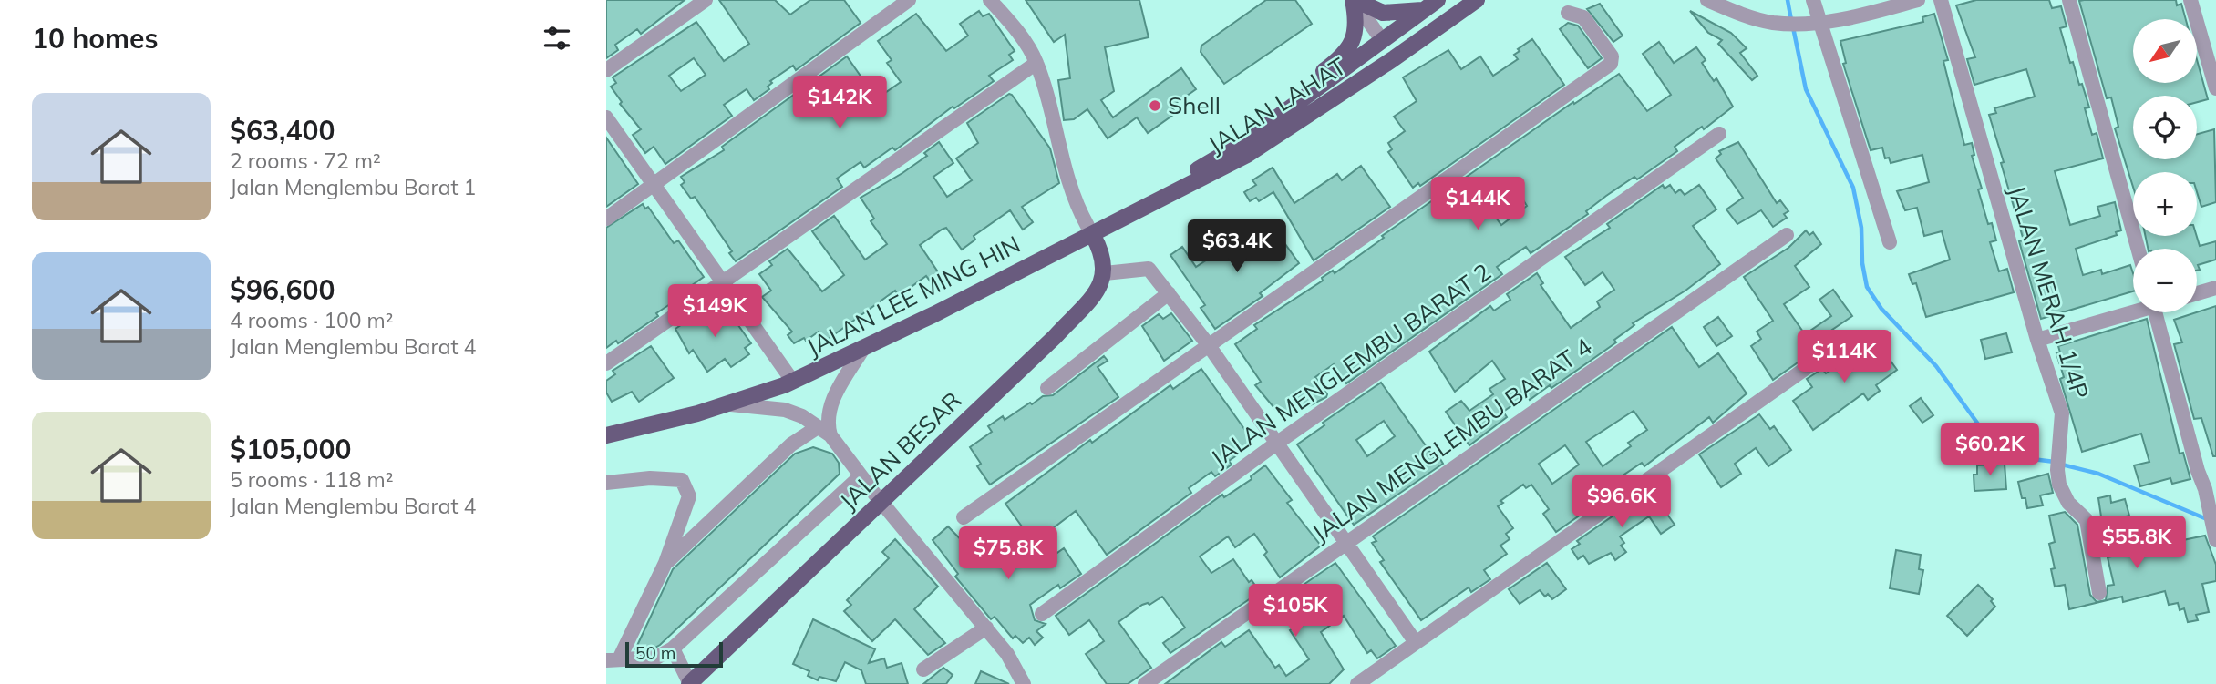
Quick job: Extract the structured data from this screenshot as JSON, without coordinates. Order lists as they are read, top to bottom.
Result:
{
  "streets": {
    "main road": ["JALAN LAHAT", "JALAN LEE MING HIN", "JALAN BESAR"],
    "street": ["JALAN MERAH 1/4P", "JALAN MENGLEMBU BARAT 2", "JALAN MENGLEMBU BARAT 4"]
  },
  "crossings": [
    ["JALAN LAHAT", "JALAN LEE MING HIN"]
  ],
  "places": ["Shell"],
  "scale_bar": "50 m",
  "north": "bottom left",
  "page": {
    "heading": "10 homes",
    "map_buttons": ["+", "−"],
    "price": [
      "$142K",
      "$144K",
      "$63.4K",
      "$149K",
      "$114K",
      "$60.2K",
      "$96.6K",
      "$55.8K",
      "$75.8K",
      "$105K"
    ],
    "list": [
      {
        "name": "$63,400",
        "note": "2 rooms · 72 m² · Jalan Menglembu Barat 1"
      },
      {
        "name": "$96,600",
        "note": "4 rooms · 100 m² · Jalan Menglembu Barat 4"
      },
      {
        "name": "$105,000",
        "note": "5 rooms · 118 m² · Jalan Menglembu Barat 4"
      }
    ],
    "scale": "50 m"
  }
}
